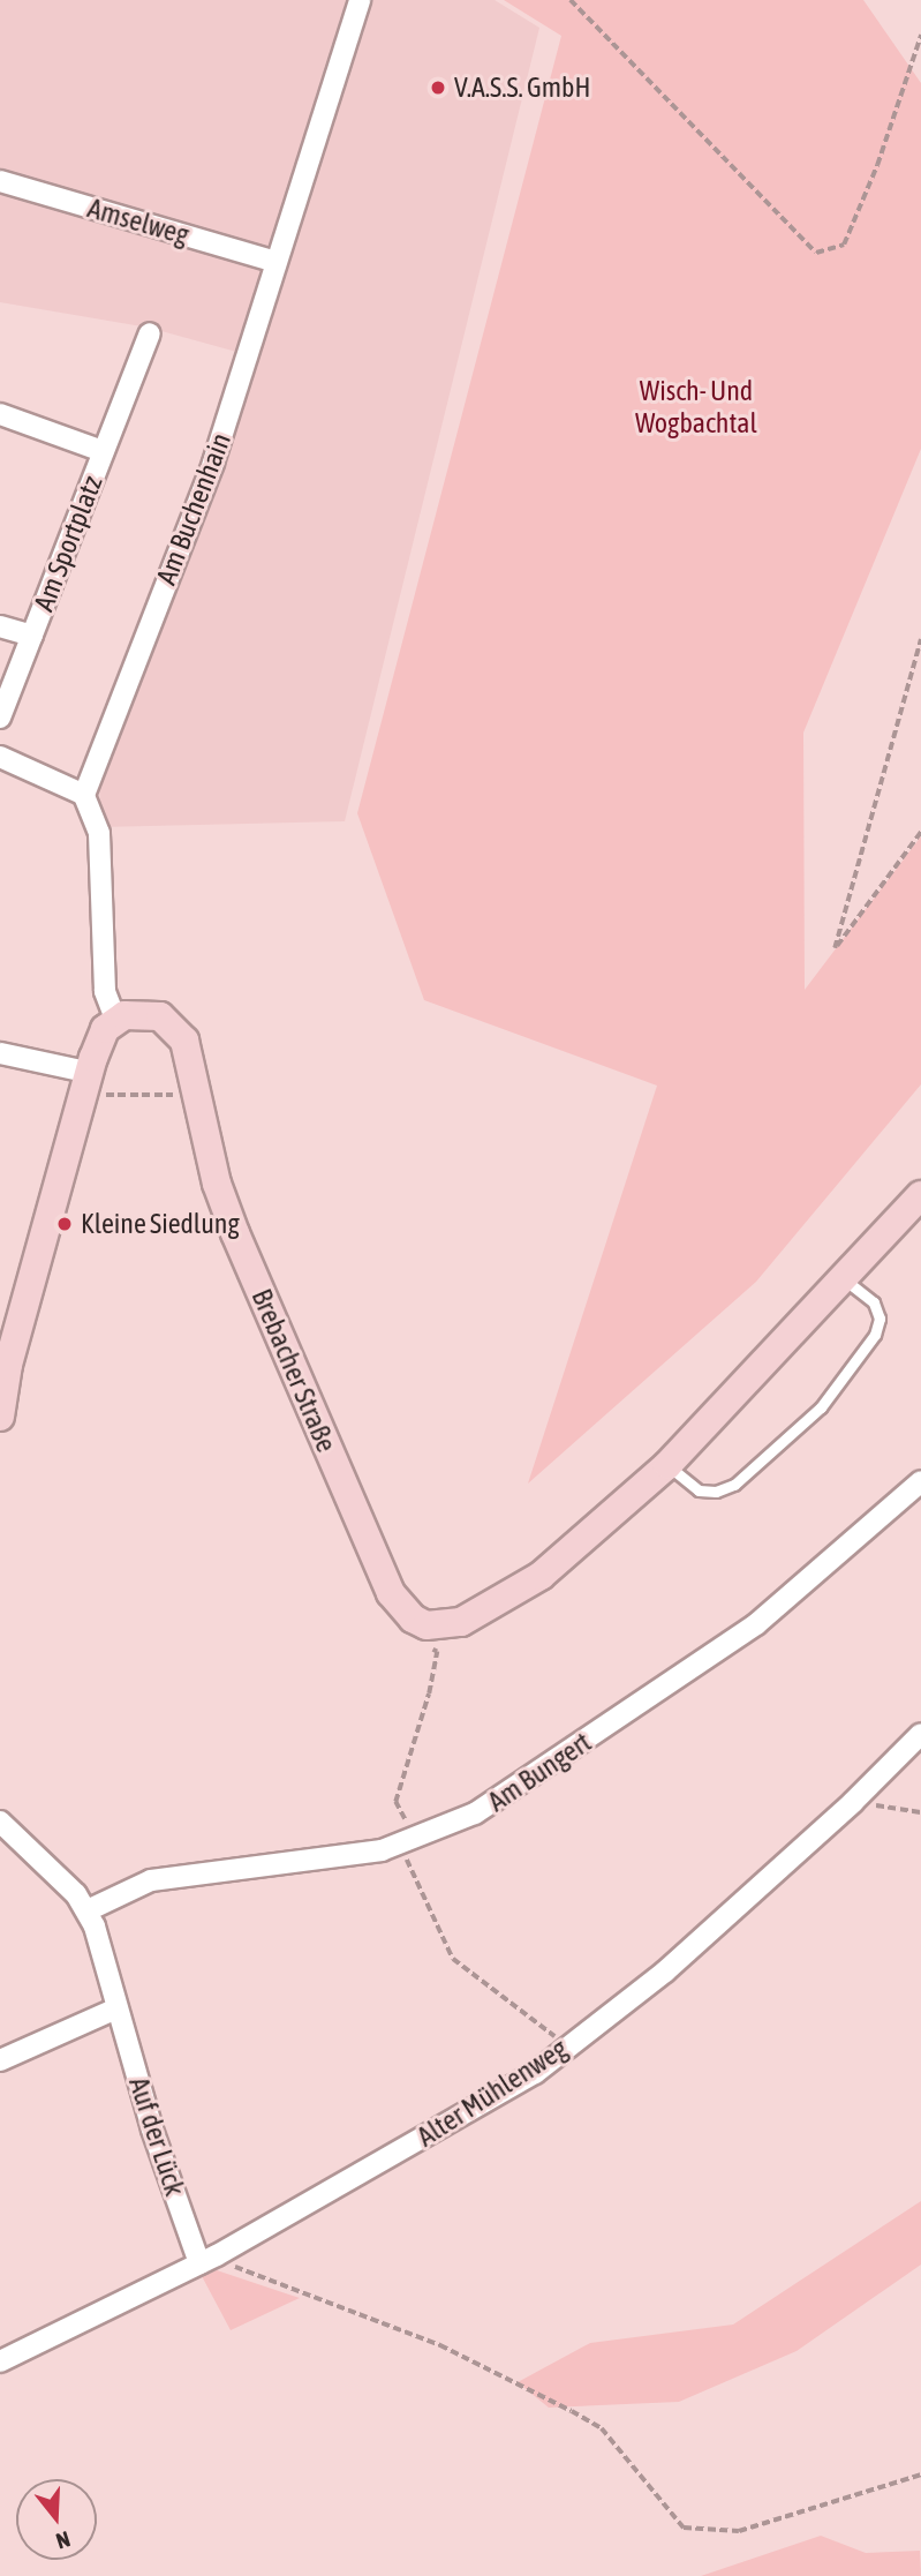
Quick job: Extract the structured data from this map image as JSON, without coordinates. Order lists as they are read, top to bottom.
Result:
{
  "streets": {
    "street": [
      "Amselweg",
      "Am Buchenhain",
      "Am Sportplatz",
      "Brebacher Straße",
      "Am Bungert",
      "Alter Mühlenweg",
      "Auf der Lück"
    ]
  },
  "crossings": [
    ["Amselweg", "Am Buchenhain"],
    ["Am Bungert", "Auf der Lück"],
    ["Alter Mühlenweg", "Auf der Lück"]
  ],
  "parks": ["Wisch- Und Wogbachtal"],
  "places": ["V.A.S.S. GmbH", "Kleine Siedlung"],
  "north": "bottom"
}
